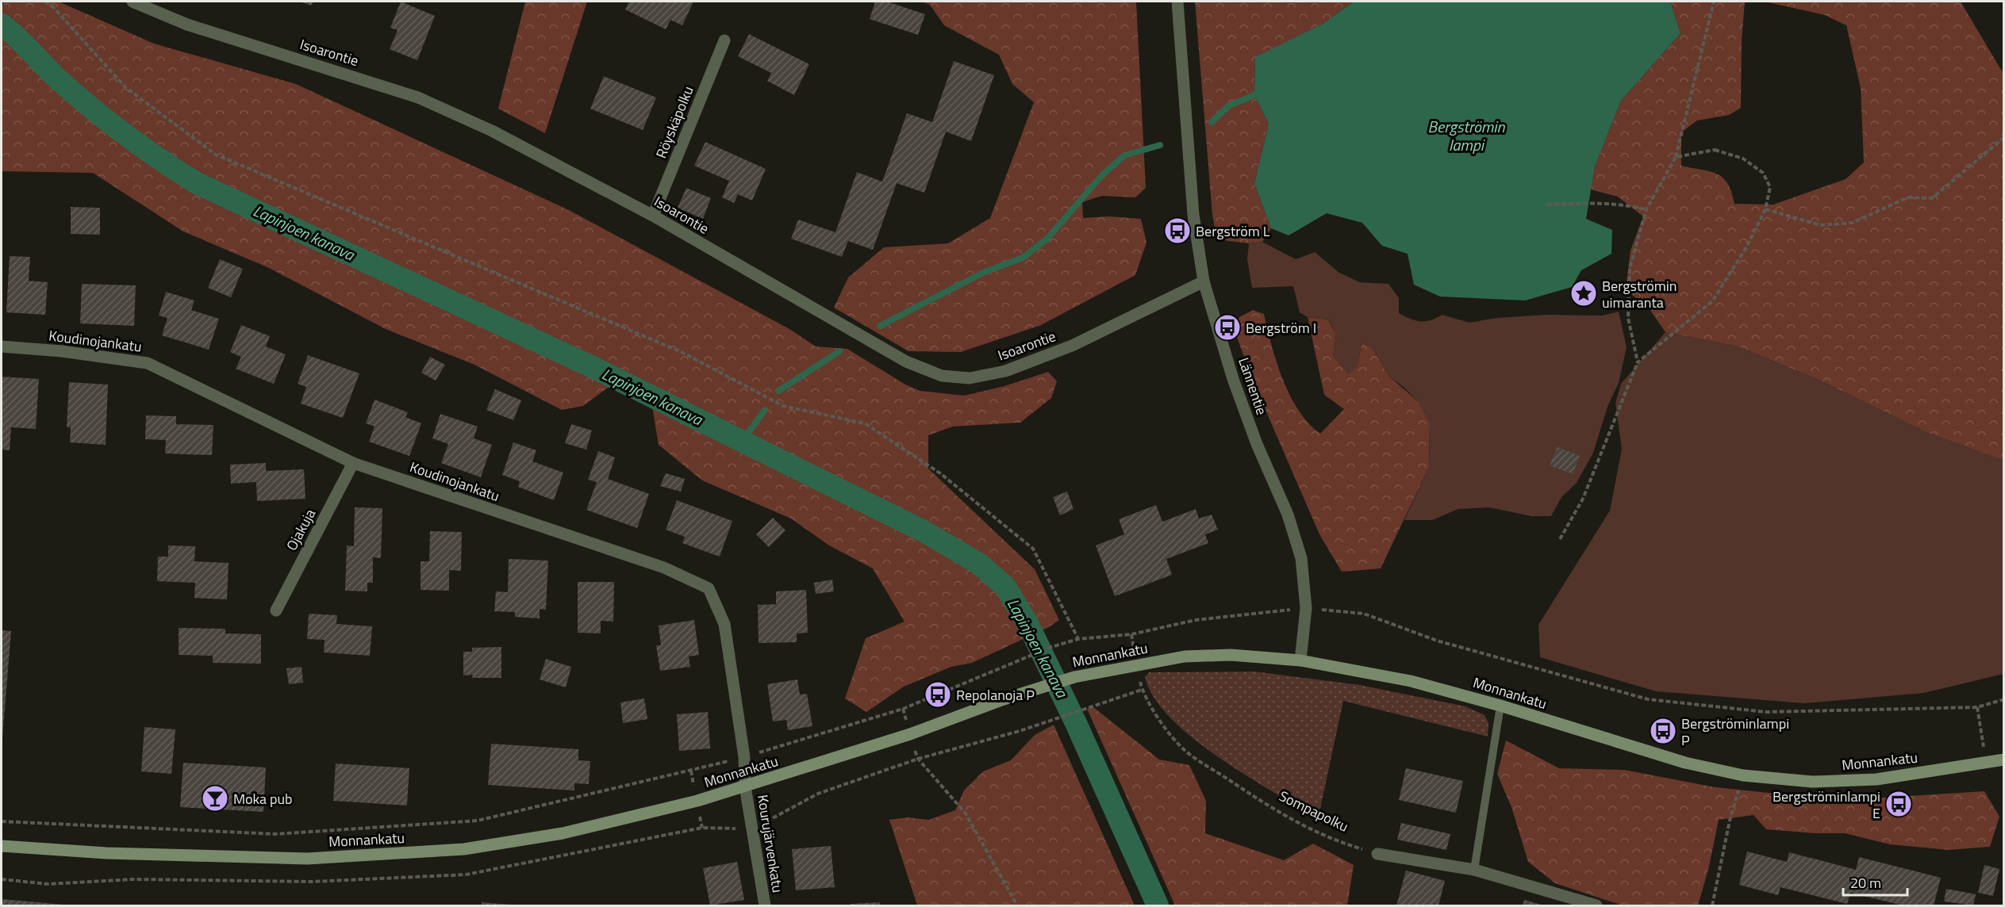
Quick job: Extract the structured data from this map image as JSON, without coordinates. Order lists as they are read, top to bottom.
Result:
{
  "streets": {
    "main road": ["Monnankatu"],
    "street": [
      "Isoarontie",
      "Röyskäpolku",
      "Koudinojankatu",
      "Lännentie",
      "Ojakuja",
      "Kourujärvenkatu"
    ],
    "path": ["Sompapolku"]
  },
  "crossings": [
    ["Isoarontie", "Röyskäpolku"],
    ["Isoarontie", "Lännentie"],
    ["Koudinojankatu", "Ojakuja"],
    ["Koudinojankatu", "Monnankatu"],
    ["Koudinojankatu", "Kourujärvenkatu"],
    ["Lännentie", "Monnankatu"],
    ["Monnankatu", "Sompapolku"],
    ["Monnankatu", "Kourujärvenkatu"]
  ],
  "water": ["Bergströmin lampi", "Lapinjoen kanava"],
  "places": {
    "bus stop": [
      "Bergström L",
      "Bergström I",
      "Repolanoja P",
      "Bergströminlampi P",
      "Bergströminlampi E"
    ],
    "place": ["Bergströmin uimaranta"],
    "bar": ["Moka pub"]
  },
  "scale_bar": "20 m"
}
